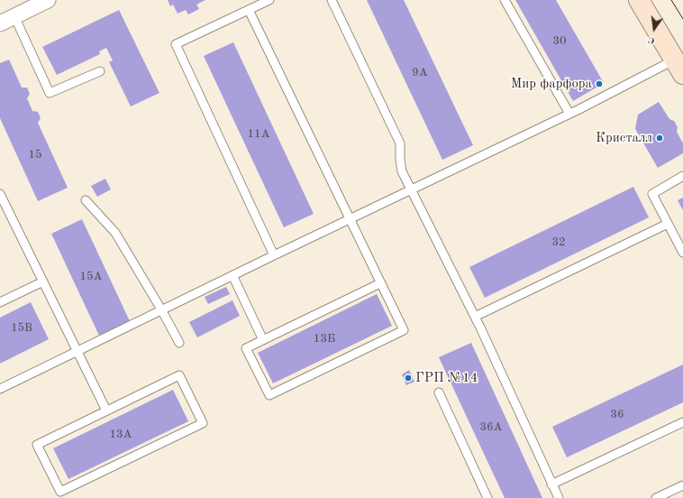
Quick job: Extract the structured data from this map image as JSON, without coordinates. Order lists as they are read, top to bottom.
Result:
{
  "places": ["Мир фарфора", "Кристалл", "ГРП №14"],
  "house_numbers": [
    "30",
    "9А",
    "11А",
    "15",
    "32",
    "15А",
    "15В",
    "13Б",
    "36",
    "36А",
    "13А"
  ],
  "north": "bottom"
}
